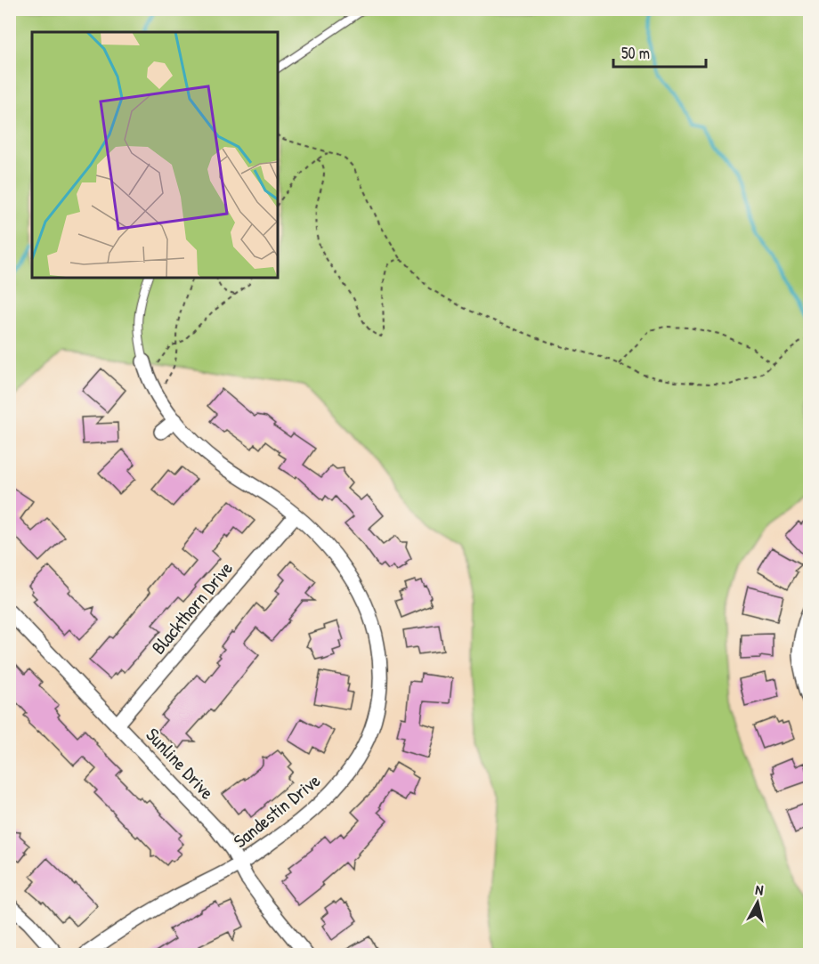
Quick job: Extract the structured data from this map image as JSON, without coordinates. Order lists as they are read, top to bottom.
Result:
{
  "streets": {
    "street": ["Blackthorn Drive", "Sunline Drive", "Sandestin Drive"]
  },
  "crossings": [
    ["Blackthorn Drive", "Sunline Drive"],
    ["Blackthorn Drive", "Sandestin Drive"],
    ["Sunline Drive", "Sandestin Drive"]
  ],
  "scale_bar": "50 m",
  "north": "top"
}
